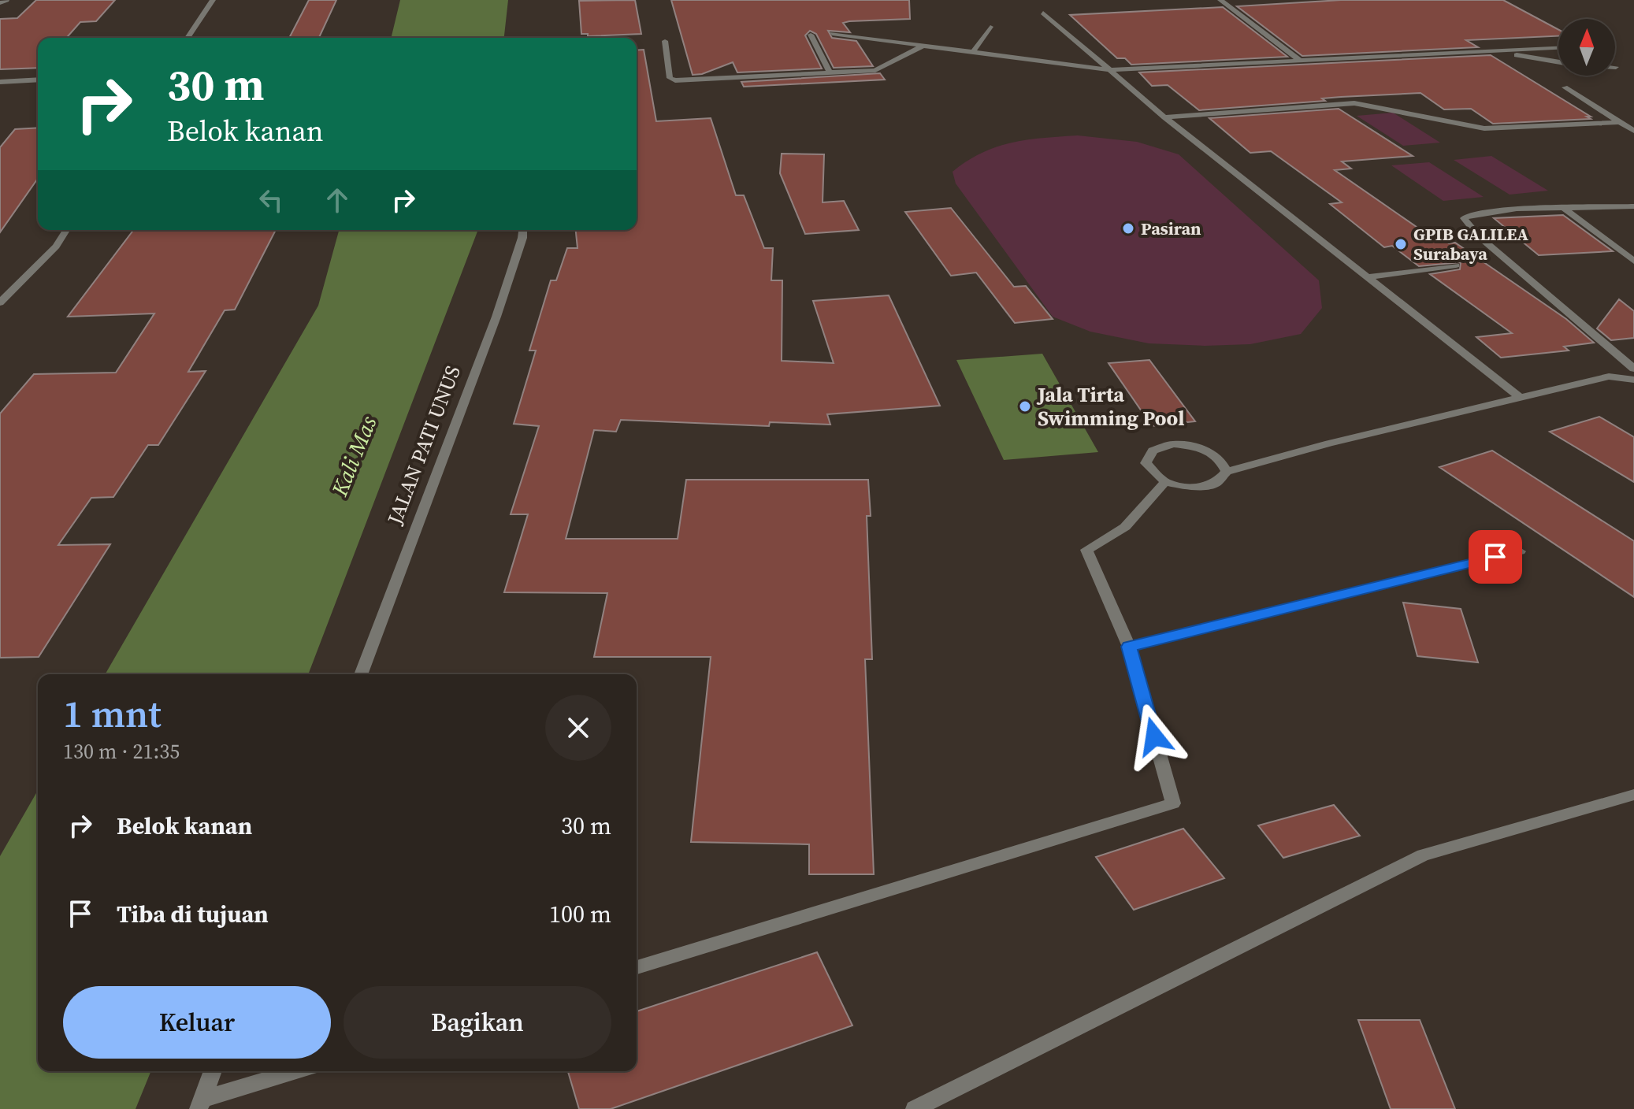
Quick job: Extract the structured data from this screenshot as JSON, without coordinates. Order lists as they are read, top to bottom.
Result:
{
  "streets": {
    "street": ["JALAN PATI UNUS"]
  },
  "water": ["Kali Mas"],
  "places": ["Pasiran", "GPIB GALILEA Surabaya", "Jala Tirta Swimming Pool"],
  "north": "top",
  "page": {
    "turn": ["30 m", "Belok kanan"],
    "heading": ["1 mnt", "130 m · 21:35"],
    "list": [
      {
        "name": "Belok kanan",
        "value": "30 m"
      },
      {
        "name": "Tiba di tujuan",
        "value": "100 m"
      }
    ],
    "buttons": ["Keluar", "Bagikan"]
  }
}
